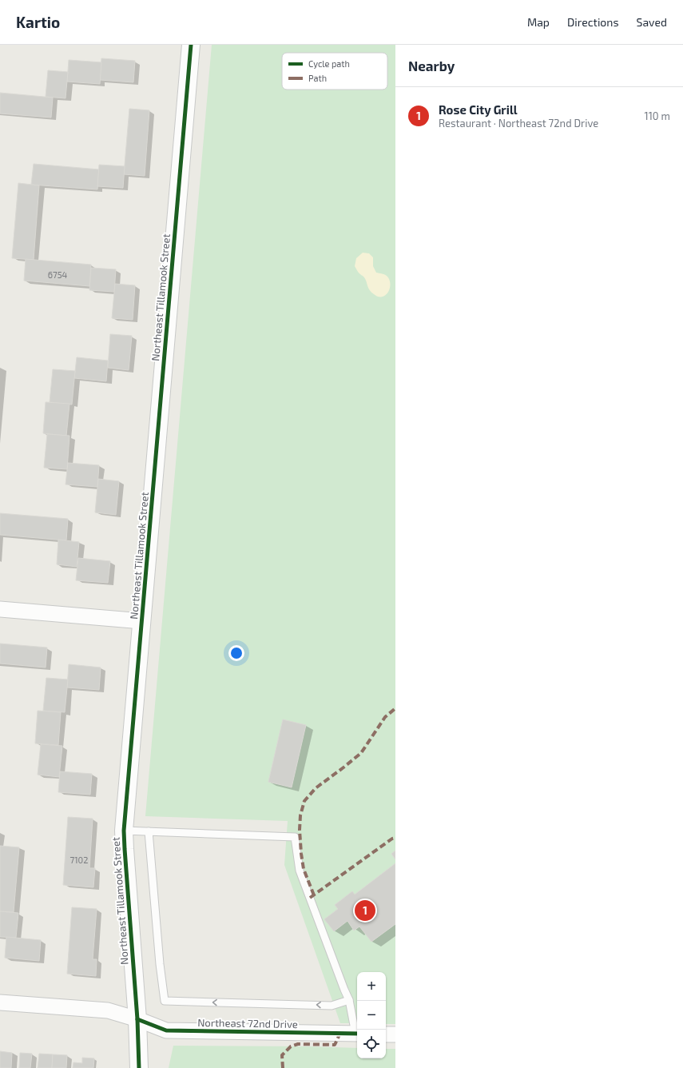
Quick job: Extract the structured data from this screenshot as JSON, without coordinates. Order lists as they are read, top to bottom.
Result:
{
  "streets": {
    "street": ["Northeast Tillamook Street", "Northeast 72nd Drive"]
  },
  "crossings": [
    ["Northeast Tillamook Street", "Northeast 72nd Drive"]
  ],
  "house_numbers": ["6754", "7102"],
  "legend": ["Cycle path", "Path"],
  "page": {
    "header": "Kartio",
    "nav": ["Map", "Directions", "Saved"],
    "heading": "Nearby",
    "list": [
      {
        "mark": "1",
        "name": "Rose City Grill",
        "note": "Restaurant · Northeast 72nd Drive",
        "value": "110 m"
      }
    ],
    "pins": "1",
    "map_buttons": ["+", "−"]
  }
}
